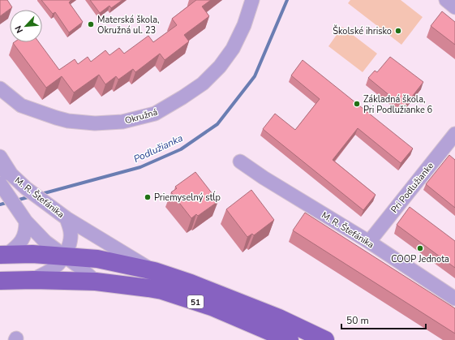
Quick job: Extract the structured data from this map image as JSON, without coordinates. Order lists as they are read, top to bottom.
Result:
{
  "streets": {
    "main road": ["M. R. Štefánika", "51"],
    "street": ["Okružná", "Pri Podlužianke"]
  },
  "crossings": [
    ["Pri Podlužianke", "M. R. Štefánika"]
  ],
  "water": ["Podlužianka"],
  "places": [
    "Materská škola, Okružná ul. 23",
    "Školské ihrisko",
    "Základná škola, Pri Podlužianke 6",
    "Priemyselný stĺp",
    "COOP Jednota"
  ],
  "scale_bar": "50 m",
  "north": "bottom left"
}
